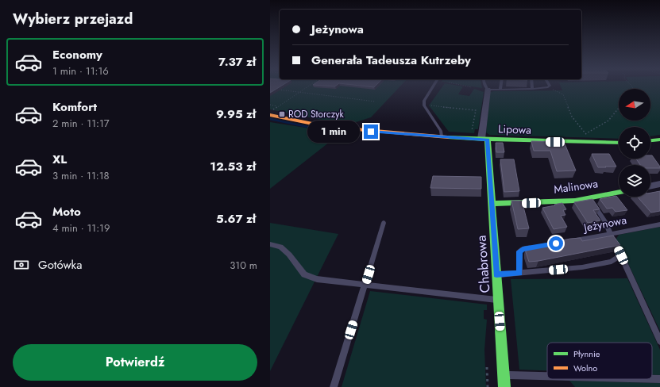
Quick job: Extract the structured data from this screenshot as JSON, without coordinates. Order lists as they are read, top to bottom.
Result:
{
  "streets": {
    "street": ["Lipowa", "Malinowa", "Chabrowa"],
    "lane": ["Jeżynowa"]
  },
  "crossings": [
    ["Lipowa", "Chabrowa"],
    ["Malinowa", "Chabrowa"]
  ],
  "places": {
    "transit": ["ROD Storczyk"]
  },
  "legend": ["Płynnie", "Wolno"],
  "north": "left",
  "page": {
    "heading": "Wybierz przejazd",
    "banner": ["Jeżynowa", "Generała Tadeusza Kutrzeby"],
    "list": [
      {
        "name": "Economy",
        "note": "1 min · 11:16",
        "value": "7.37 zł"
      },
      {
        "name": "Komfort",
        "note": "2 min · 11:17",
        "value": "9.95 zł"
      },
      {
        "name": "XL",
        "note": "3 min · 11:18",
        "value": "12.53 zł"
      },
      {
        "name": "Moto",
        "note": "4 min · 11:19",
        "value": "5.67 zł"
      }
    ],
    "bubble": "1 min",
    "pay": ["Gotówka", "310 m"],
    "buttons": "Potwierdź"
  }
}
